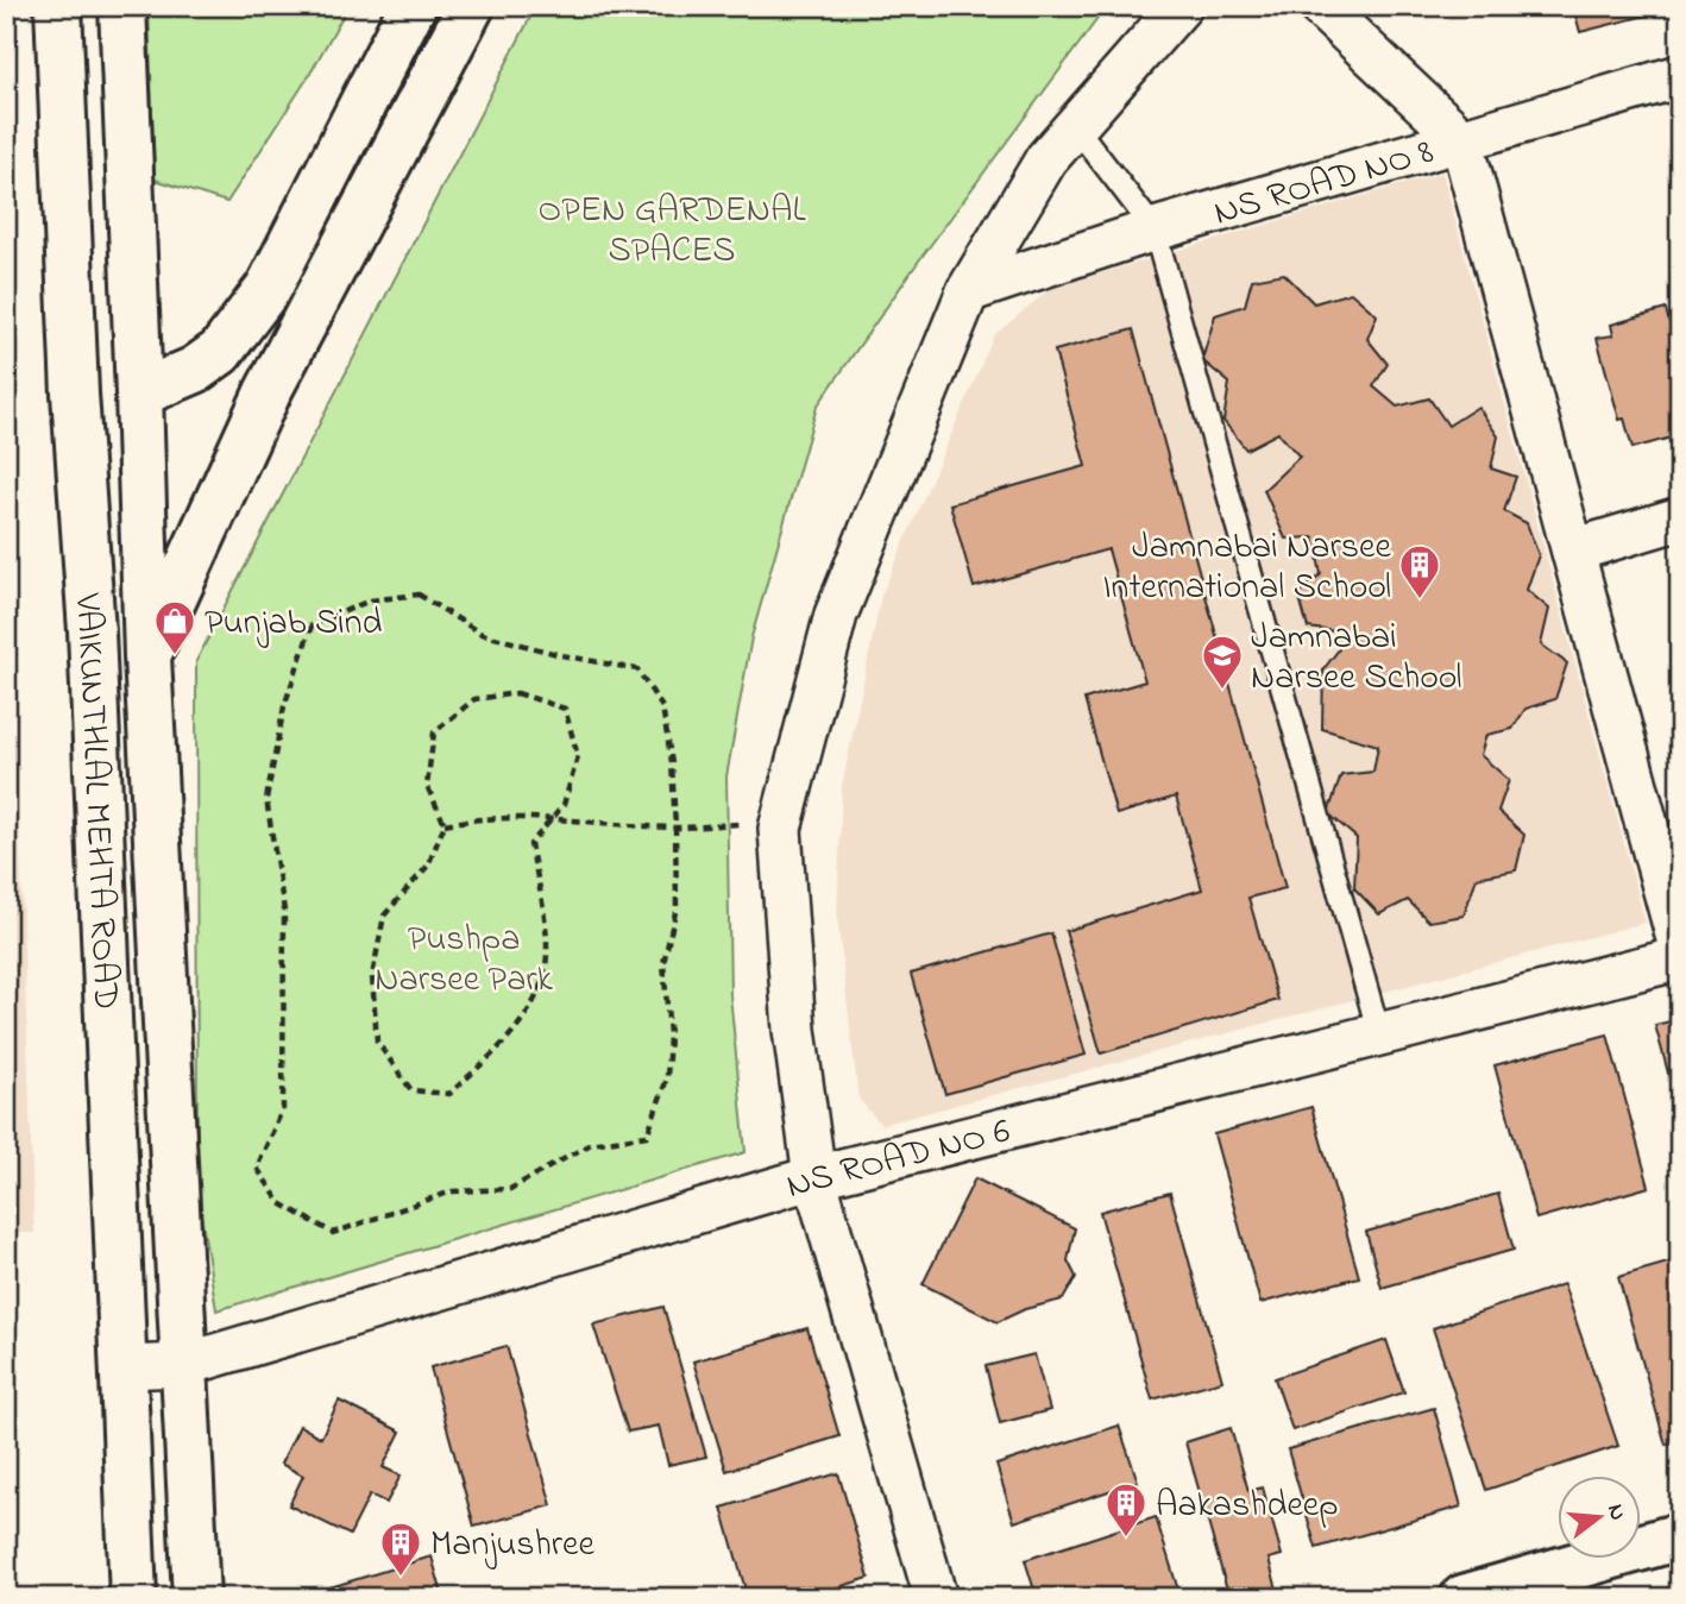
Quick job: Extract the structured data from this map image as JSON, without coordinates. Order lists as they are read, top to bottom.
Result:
{
  "streets": {
    "main road": ["VAIKUNTHLAL MEHTA ROAD"],
    "street": ["NS ROAD NO 8", "NS ROAD NO 6"]
  },
  "crossings": [
    ["VAIKUNTHLAL MEHTA ROAD", "NS ROAD NO 6"]
  ],
  "parks": ["OPEN GARDENAL SPACES", "Pushpa Narsee Park"],
  "places": {
    "building": ["Jamnabai Narsee International School", "Aakashdeep", "Manjushree"],
    "shop": ["Punjab Sind"],
    "school or university": ["Jamnabai Narsee School"]
  },
  "north": "right"
}
